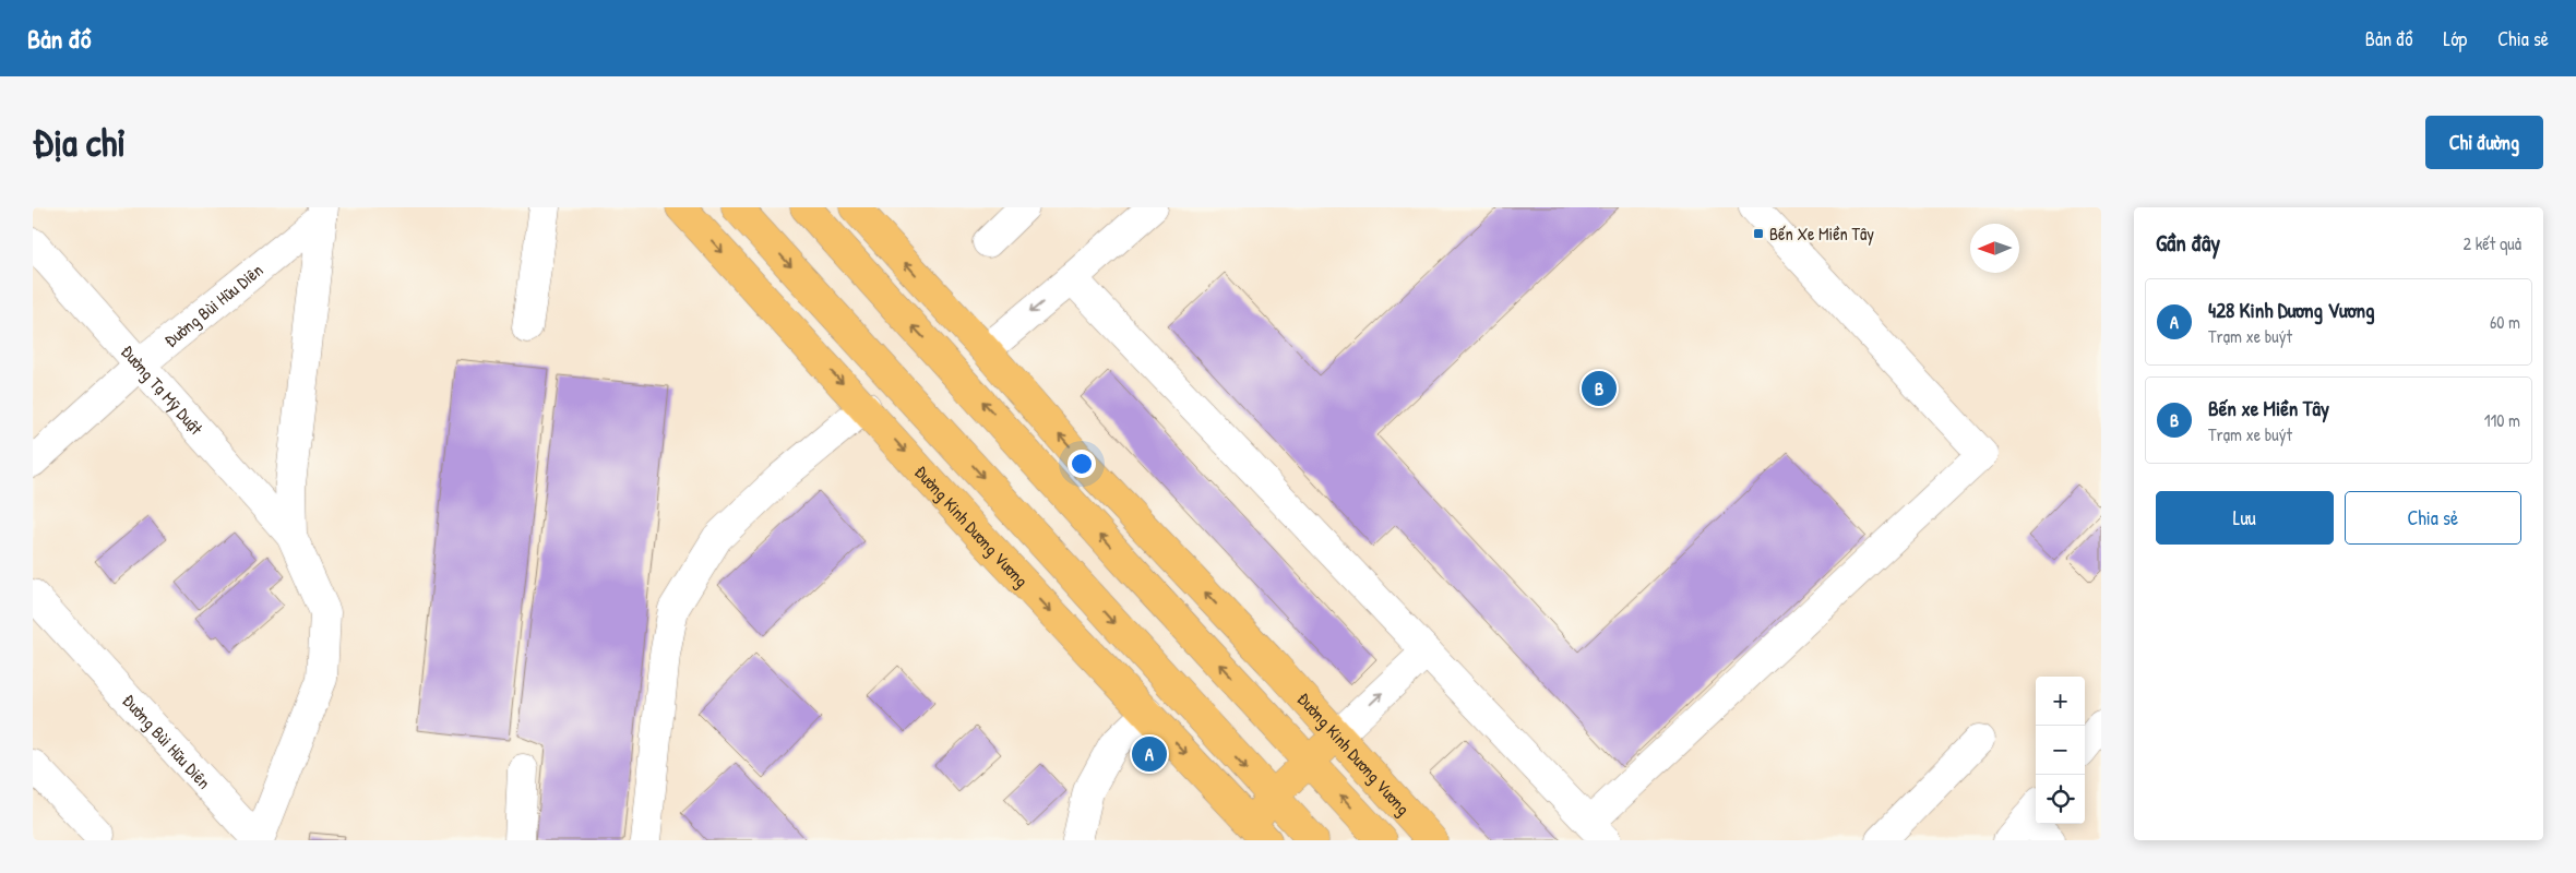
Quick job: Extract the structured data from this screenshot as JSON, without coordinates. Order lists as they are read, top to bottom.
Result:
{
  "streets": {
    "main road": ["Đường Kinh Dương Vương"],
    "street": ["Đường Bùi Hữu Diên", "Đường Tạ Mỹ Duật"]
  },
  "crossings": [
    ["Đường Bùi Hữu Diên", "Đường Tạ Mỹ Duật"]
  ],
  "places": {
    "transit": ["Bến Xe Miền Tây"]
  },
  "north": "left",
  "page": {
    "header": "Bản đồ",
    "nav": ["Bản đồ", "Lớp", "Chia sẻ"],
    "buttons": [
      "Chỉ đường",
      ["Lưu", "Chia sẻ"]
    ],
    "title": "Địa chỉ",
    "heading": ["Gần đây", "2 kết quả"],
    "list": [
      {
        "mark": "A",
        "name": "428 Kinh Dương Vương",
        "note": "Trạm xe buýt",
        "value": "60 m"
      },
      {
        "mark": "B",
        "name": "Bến xe Miền Tây",
        "note": "Trạm xe buýt",
        "value": "110 m"
      }
    ],
    "pins": ["B", "A"],
    "map_buttons": ["+", "−"]
  }
}
